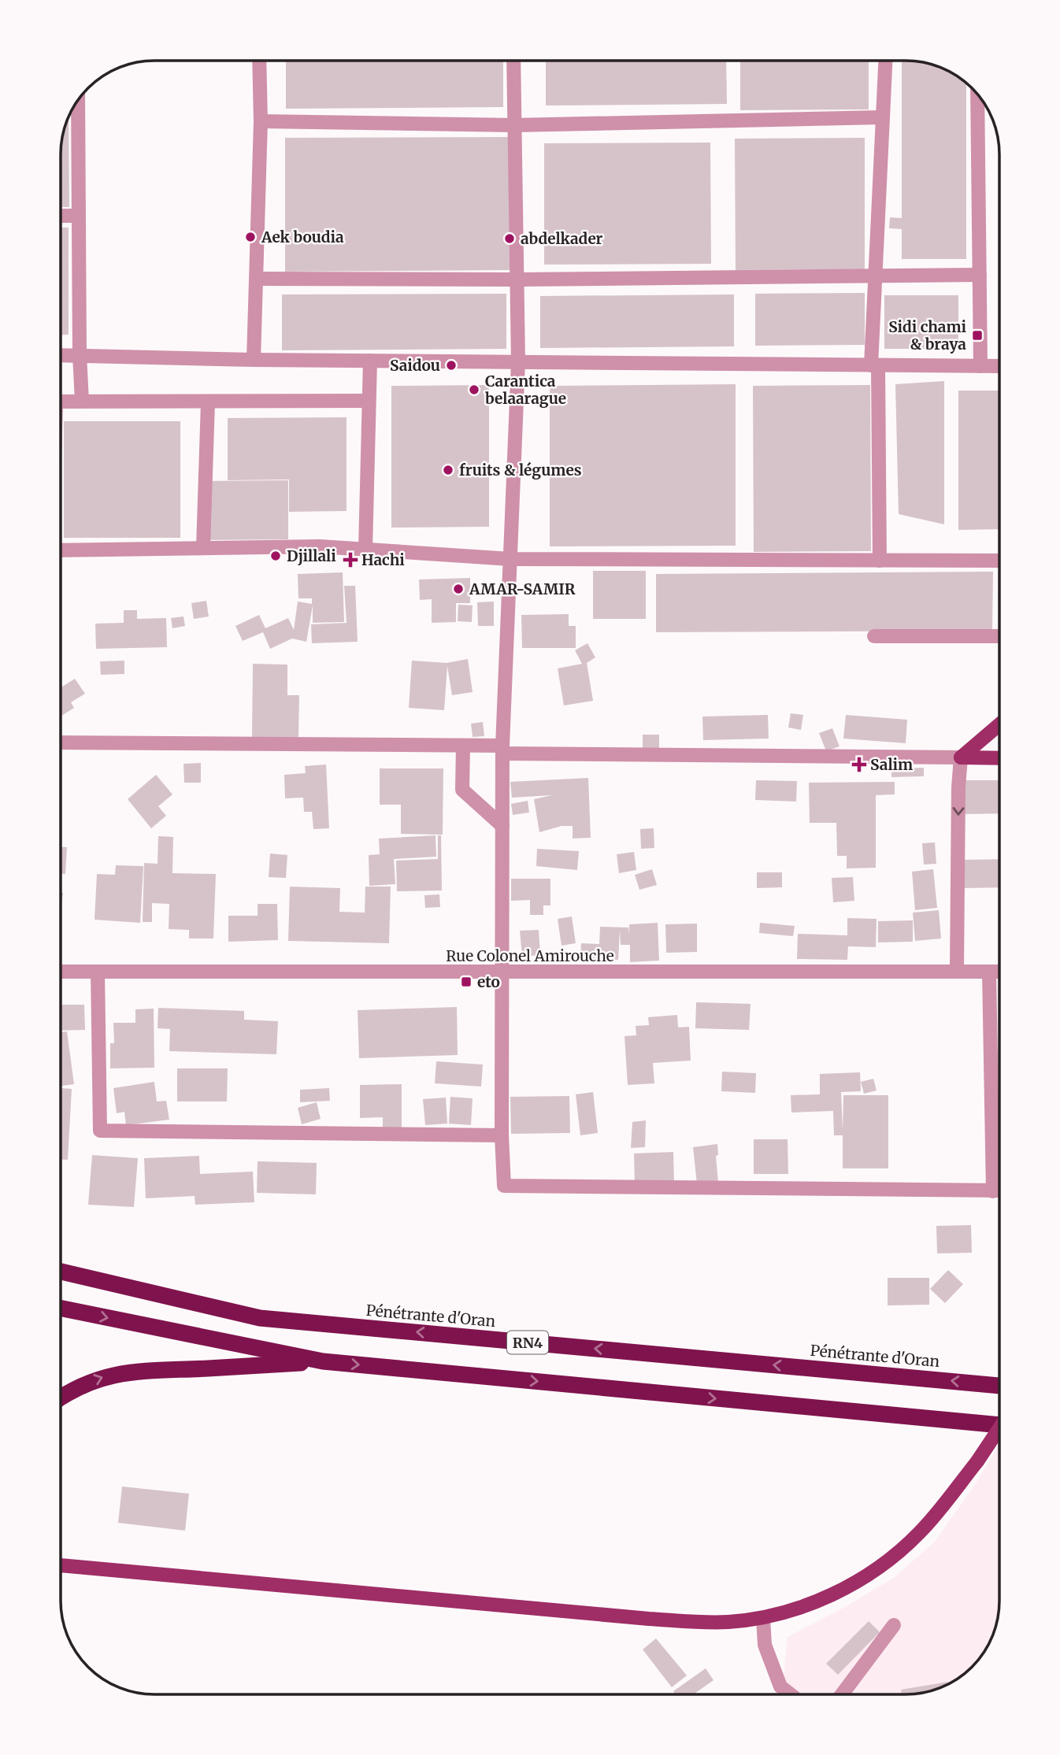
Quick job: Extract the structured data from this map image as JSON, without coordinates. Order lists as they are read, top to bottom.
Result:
{
  "streets": {
    "highway": ["Pénétrante d'Oran", "RN4"],
    "street": ["Rue Colonel Amirouche"]
  },
  "places": {
    "other": [
      "Aek boudia",
      "abdelkader",
      "Saidou",
      "Carantica belaarague",
      "fruits & légumes",
      "Djillali",
      "AMAR-SAMIR"
    ],
    "transit": ["Sidi chami & braya", "eto"],
    "health": ["Hachi", "Salim"]
  }
}
